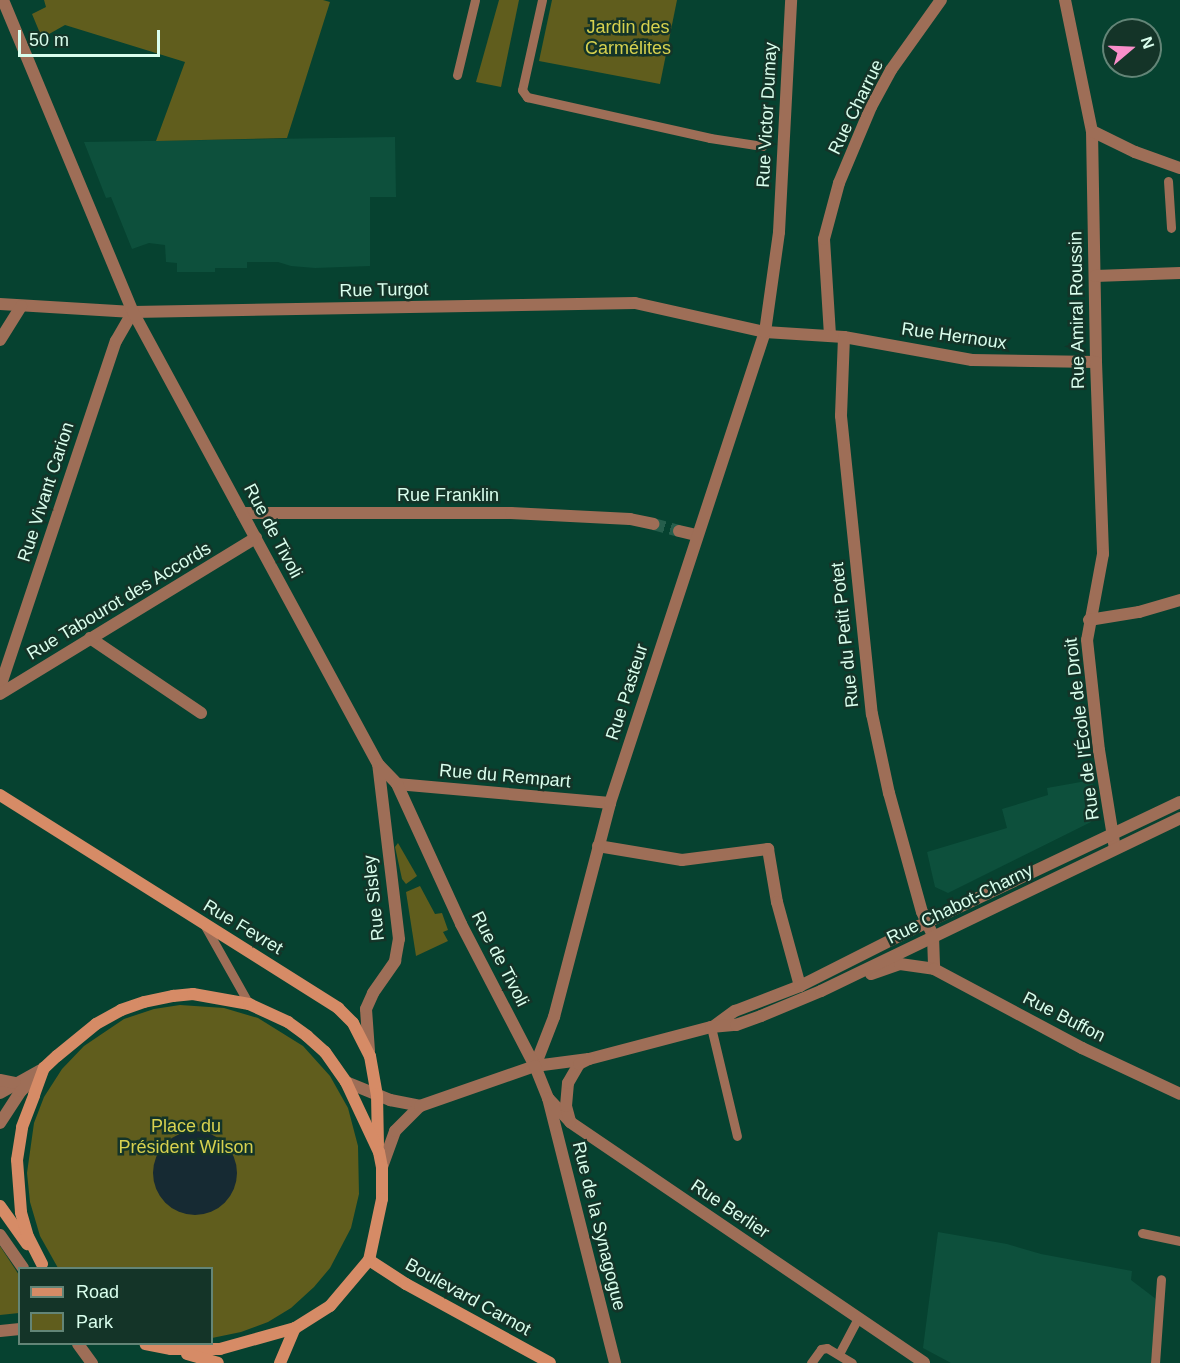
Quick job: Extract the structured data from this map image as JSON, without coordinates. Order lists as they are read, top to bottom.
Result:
{
  "streets": {
    "main road": ["Rue Fevret", "Boulevard Carnot"],
    "street": [
      "Rue Charrue",
      "Rue Victor Dumay",
      "Rue Turgot",
      "Rue Amiral Roussin",
      "Rue Hernoux",
      "Rue Vivant Carion",
      "Rue Franklin",
      "Rue de Tivoli",
      "Rue Tabourot des Accords",
      "Rue du Petit Potet",
      "Rue Pasteur",
      "Rue de l'École de Droit",
      "Rue du Rempart",
      "Rue Sisley",
      "Rue Chabot-Charny",
      "Rue Buffon",
      "Rue Berlier",
      "Rue de la Synagogue"
    ]
  },
  "crossings": [
    ["Rue Charrue", "Rue Turgot"],
    ["Rue Charrue", "Rue Hernoux"],
    ["Rue Victor Dumay", "Rue Turgot"],
    ["Rue Victor Dumay", "Rue Pasteur"],
    ["Rue Turgot", "Rue Hernoux"],
    ["Rue Turgot", "Rue Vivant Carion"],
    ["Rue Turgot", "Rue de Tivoli"],
    ["Rue Turgot", "Rue Pasteur"],
    ["Rue Amiral Roussin", "Rue Hernoux"],
    ["Rue Amiral Roussin", "Rue de l'École de Droit"],
    ["Rue Hernoux", "Rue du Petit Potet"],
    ["Rue Vivant Carion", "Rue de Tivoli"],
    ["Rue Franklin", "Rue de Tivoli"],
    ["Rue de Tivoli", "Rue Tabourot des Accords"],
    ["Rue de Tivoli", "Rue Pasteur"],
    ["Rue de Tivoli", "Rue du Rempart"],
    ["Rue de Tivoli", "Rue Sisley"],
    ["Rue de Tivoli", "Rue Chabot-Charny"],
    ["Rue de Tivoli", "Rue Berlier"],
    ["Rue du Petit Potet", "Rue Chabot-Charny"],
    ["Rue Pasteur", "Rue du Rempart"],
    ["Rue Pasteur", "Rue Chabot-Charny"],
    ["Rue Pasteur", "Rue Berlier"],
    ["Rue de l'École de Droit", "Rue Chabot-Charny"],
    ["Rue Sisley", "Rue Fevret"],
    ["Rue Chabot-Charny", "Rue Buffon"],
    ["Rue Chabot-Charny", "Rue Berlier"],
    ["Rue Berlier", "Rue de la Synagogue"]
  ],
  "parks": ["Jardin des Carmélites", "Place du Président Wilson"],
  "legend": ["Road", "Park"],
  "scale_bar": "50 m",
  "north": "right"
}
